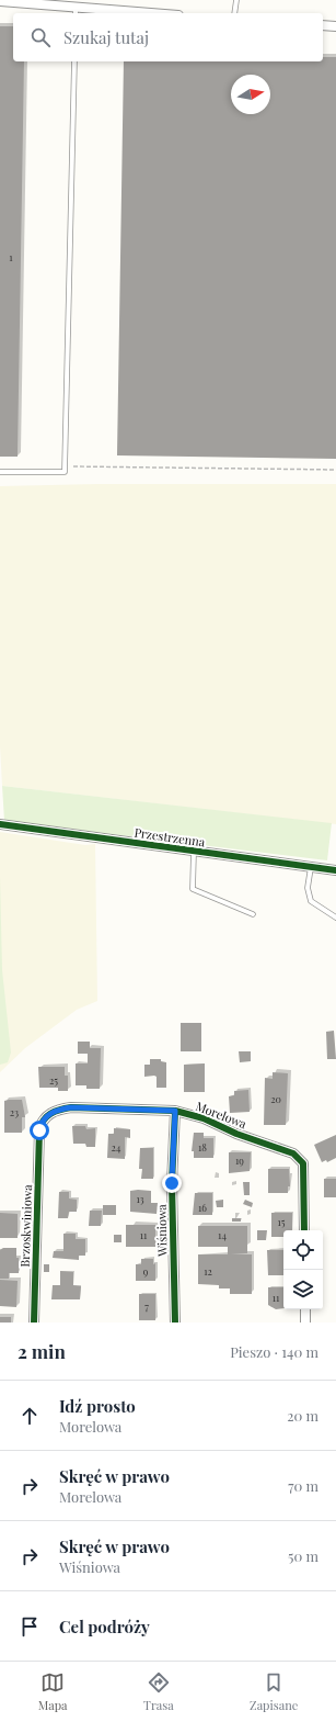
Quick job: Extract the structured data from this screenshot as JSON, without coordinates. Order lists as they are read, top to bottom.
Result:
{
  "streets": {
    "street": [
      "Przestrzenna",
      "Morelowa",
      "Brzoskwiniowa",
      "Wiśniowa"
    ]
  },
  "crossings": [
    ["Morelowa", "Brzoskwiniowa"],
    ["Morelowa", "Wiśniowa"]
  ],
  "house_numbers": [
    "1",
    "25",
    "20",
    "23",
    "24",
    "18",
    "19",
    "13",
    "16",
    "15",
    "11",
    "14",
    "9",
    "12",
    "11",
    "7"
  ],
  "north": "right",
  "page": {
    "search": "Szukaj tutaj",
    "heading": ["2 min", "Pieszo · 140 m"],
    "list": [
      ["Idź prosto", "Morelowa", "20 m"],
      ["Skręć w prawo", "Morelowa", "70 m"],
      ["Skręć w prawo", "Wiśniowa", "50 m"],
      "Cel podróży"
    ],
    "nav": ["Mapa", "Trasa", "Zapisane"]
  }
}
